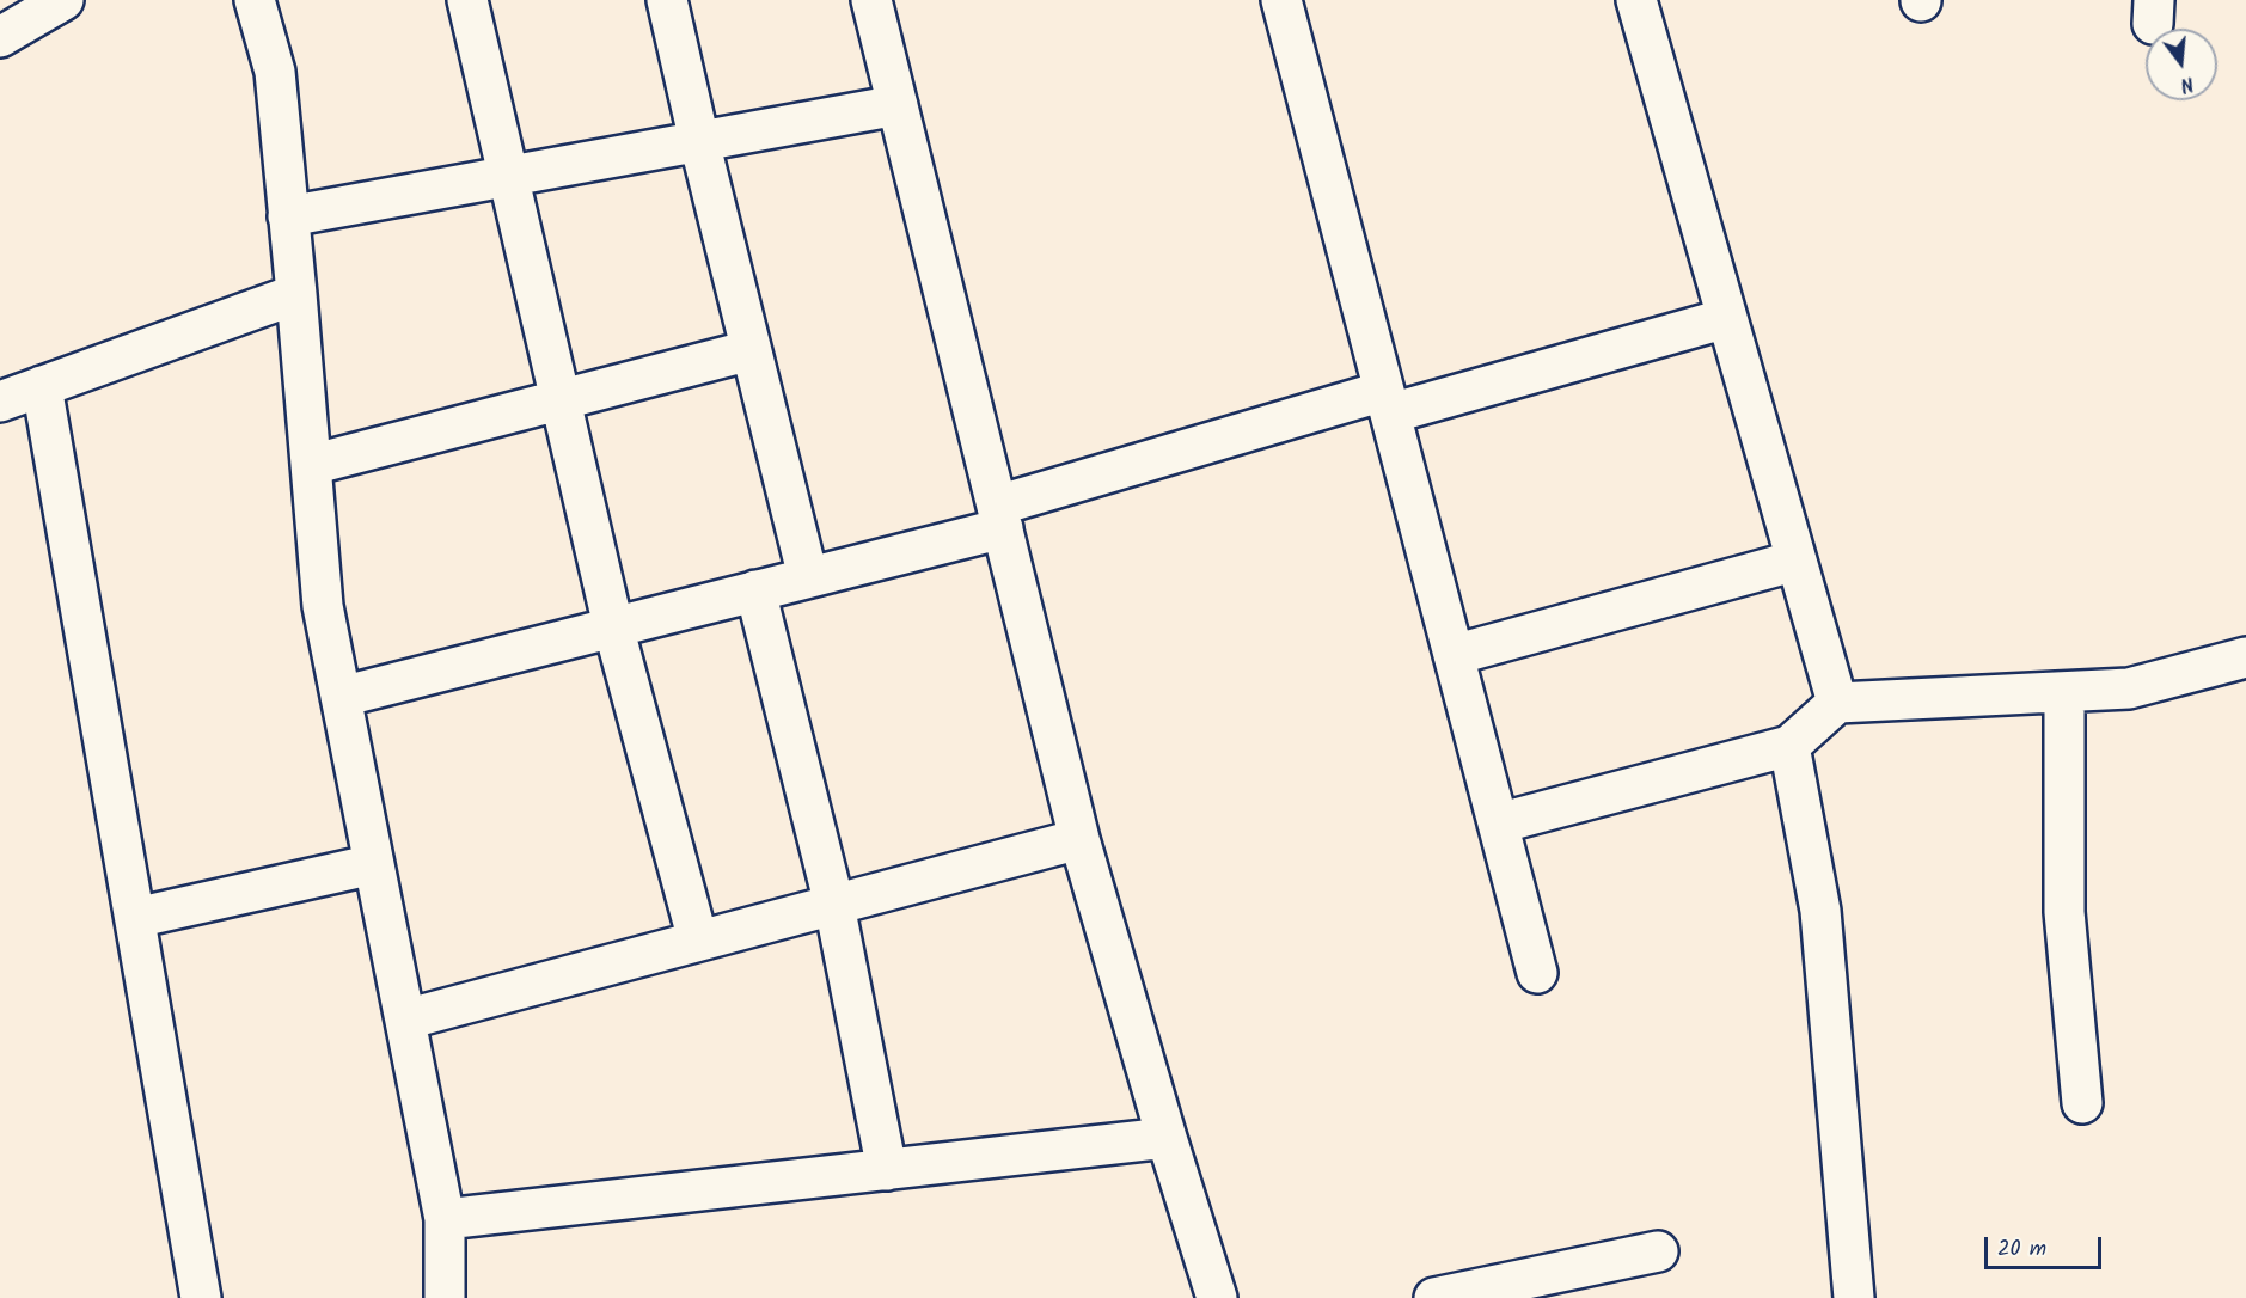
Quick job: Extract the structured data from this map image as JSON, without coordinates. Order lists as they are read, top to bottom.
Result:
{
  "scale_bar": "20 m",
  "north": "bottom"
}
